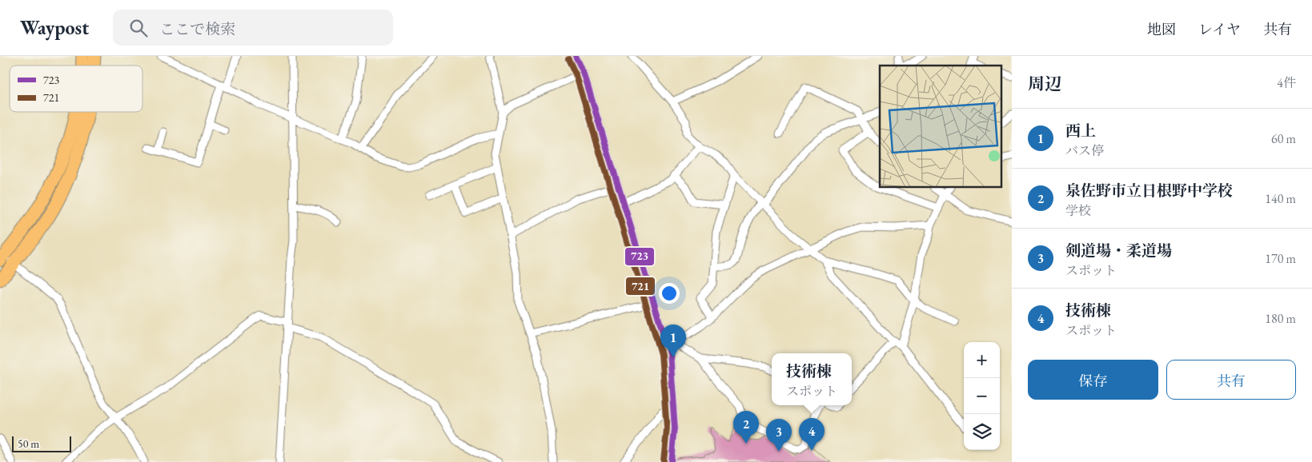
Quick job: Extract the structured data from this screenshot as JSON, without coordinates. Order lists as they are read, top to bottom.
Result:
{
  "lines": ["transit line 723", "transit line 721"],
  "legend": ["723", "721"],
  "scale_bar": "50 m",
  "page": {
    "header": "Waypost",
    "search": "ここで検索",
    "nav": ["地図", "レイヤ", "共有"],
    "heading": ["周辺", "4件"],
    "list": [
      {
        "mark": "1",
        "name": "西上",
        "note": "バス停",
        "value": "60 m"
      },
      {
        "mark": "2",
        "name": "泉佐野市立日根野中学校",
        "note": "学校",
        "value": "140 m"
      },
      {
        "mark": "3",
        "name": "剣道場・柔道場",
        "note": "スポット",
        "value": "170 m"
      },
      {
        "mark": "4",
        "name": "技術棟",
        "note": "スポット",
        "value": "180 m"
      }
    ],
    "pins": [
      "1",
      "2",
      "4",
      "3"
    ],
    "map_buttons": ["+", "−"],
    "buttons": ["保存", "共有"],
    "popup": ["技術棟", "スポット"],
    "scale": "50 m"
  }
}
